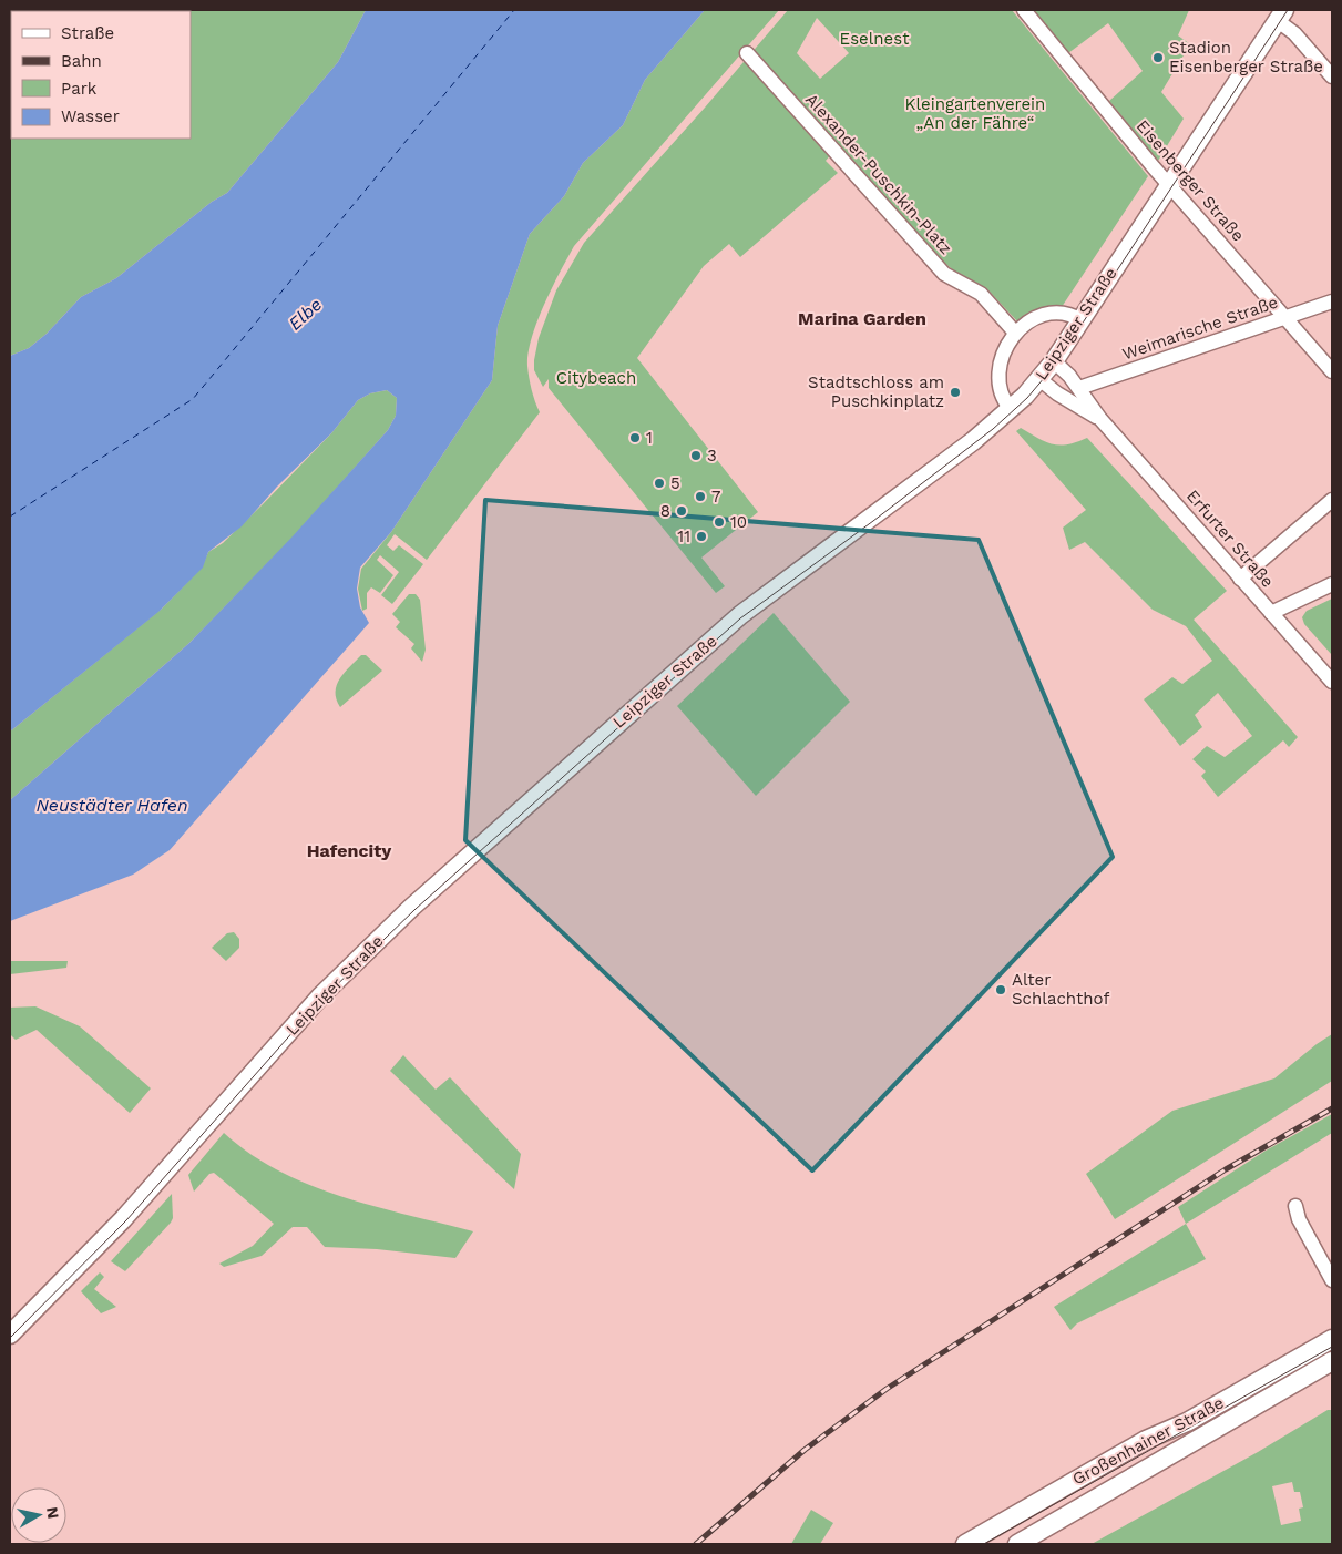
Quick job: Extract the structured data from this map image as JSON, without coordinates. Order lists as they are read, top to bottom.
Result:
{
  "streets": {
    "main road": ["Leipziger Straße", "Großenhainer Straße"],
    "street": [
      "Alexander-Puschkin-Platz",
      "Eisenberger Straße",
      "Weimarische Straße",
      "Erfurter Straße"
    ]
  },
  "crossings": [
    ["Eisenberger Straße", "Leipziger Straße"],
    ["Eisenberger Straße", "Weimarische Straße"],
    ["Leipziger Straße", "Erfurter Straße"],
    ["Weimarische Straße", "Erfurter Straße"]
  ],
  "districts": ["Marina Garden", "Hafencity"],
  "water": ["Elbe", "Neustädter Hafen"],
  "parks": ["Eselnest", "Kleingartenverein „An der Fähre“", "Citybeach"],
  "places": [
    "Stadion Eisenberger Straße",
    "Stadtschloss am Puschkinplatz",
    "1",
    "3",
    "5",
    "7",
    "8",
    "10",
    "11",
    "Alter Schlachthof"
  ],
  "legend": [
    "Straße",
    "Bahn",
    "Park",
    "Wasser"
  ],
  "north": "right"
}
